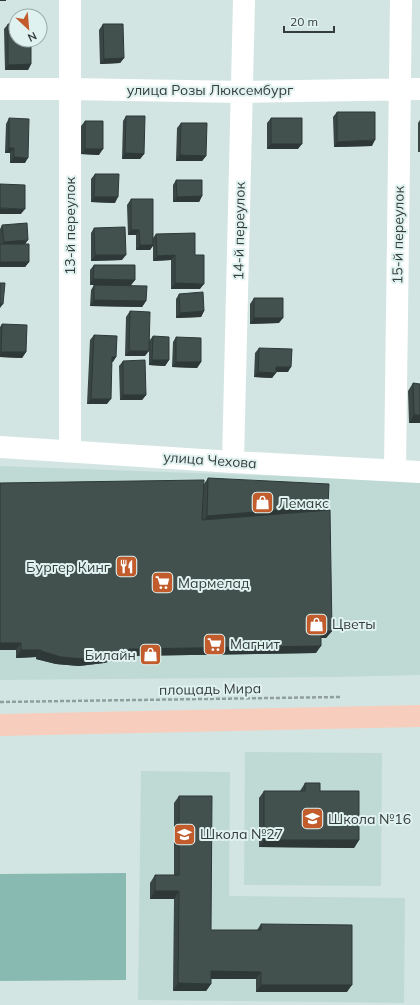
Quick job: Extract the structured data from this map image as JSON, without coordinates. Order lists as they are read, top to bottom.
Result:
{
  "streets": {
    "street": [
      "улица Розы Люксембург",
      "13-й переулок",
      "14-й переулок",
      "15-й переулок",
      "улица Чехова"
    ],
    "path": ["площадь Мира"]
  },
  "crossings": [
    ["улица Розы Люксембург", "13-й переулок"],
    ["улица Розы Люксембург", "14-й переулок"],
    ["улица Розы Люксембург", "15-й переулок"],
    ["13-й переулок", "улица Чехова"],
    ["14-й переулок", "улица Чехова"],
    ["15-й переулок", "улица Чехова"]
  ],
  "places": {
    "shop": ["Лемакс", "Цветы", "Билайн"],
    "restaurant": ["Бургер Кинг"],
    "supermarket": ["Мармелад", "Магнит"],
    "school or university": ["Школа №16", "Школа №27"]
  },
  "scale_bar": "20 m",
  "north": "bottom right"
}
